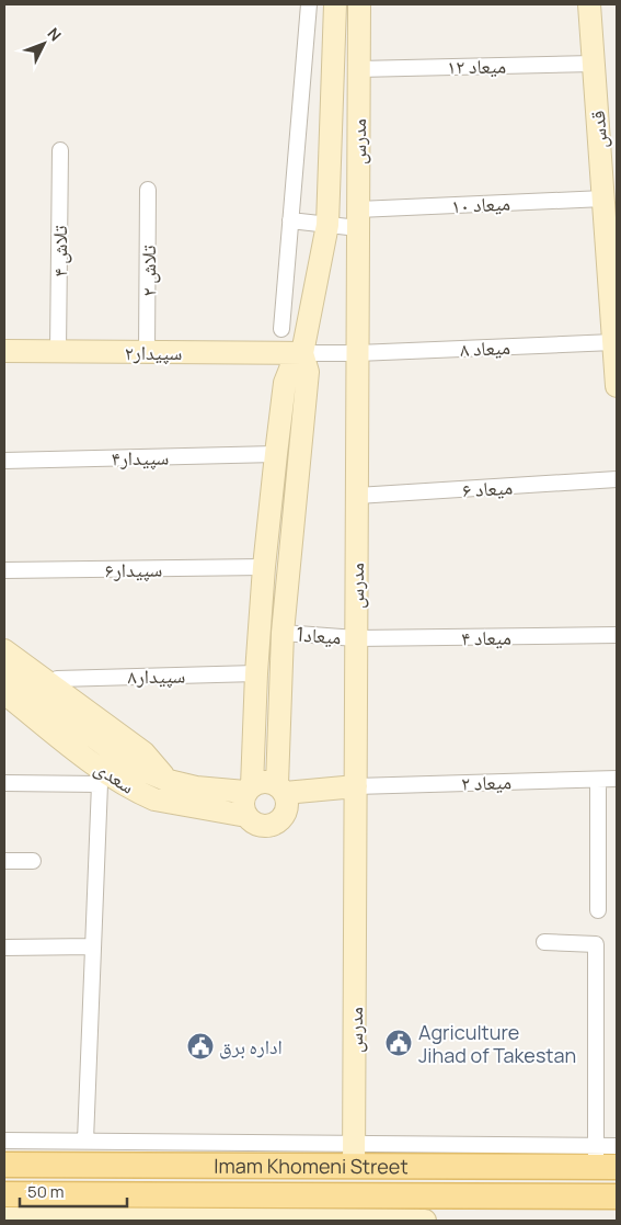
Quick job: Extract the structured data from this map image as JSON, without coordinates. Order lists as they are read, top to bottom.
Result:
{
  "streets": {
    "main road": ["Imam Khomeni Street"],
    "street": [
      "میعاد ۱۲",
      "قدس",
      "مدرس",
      "میعاد ۱۰",
      "تلاش ۴",
      "تلاش ۲",
      "میعاد ۸",
      "سپیدار۲",
      "سپیدار۴",
      "میعاد ۶",
      "سپیدار۶",
      "میعاد1",
      "میعاد ۴",
      "سپیدار۸",
      "سعدی",
      "میعاد ۲"
    ]
  },
  "crossings": [
    ["میعاد ۱۲", "قدس"],
    ["میعاد ۱۲", "مدرس"],
    ["قدس", "میعاد ۱۰"],
    ["قدس", "میعاد ۸"],
    ["مدرس", "میعاد ۱۰"],
    ["مدرس", "میعاد ۸"],
    ["مدرس", "سپیدار۲"],
    ["مدرس", "میعاد ۶"],
    ["مدرس", "میعاد1"],
    ["مدرس", "میعاد ۴"],
    ["مدرس", "میعاد ۲"],
    ["مدرس", "Imam Khomeni Street"],
    ["تلاش ۴", "سپیدار۲"],
    ["تلاش ۲", "سپیدار۲"],
    ["میعاد ۸", "سپیدار۲"],
    ["میعاد1", "میعاد ۴"]
  ],
  "places": {
    "public building": ["Agriculture Jihad of Takestan", "اداره برق"]
  },
  "scale_bar": "50 m",
  "north": "top right"
}
